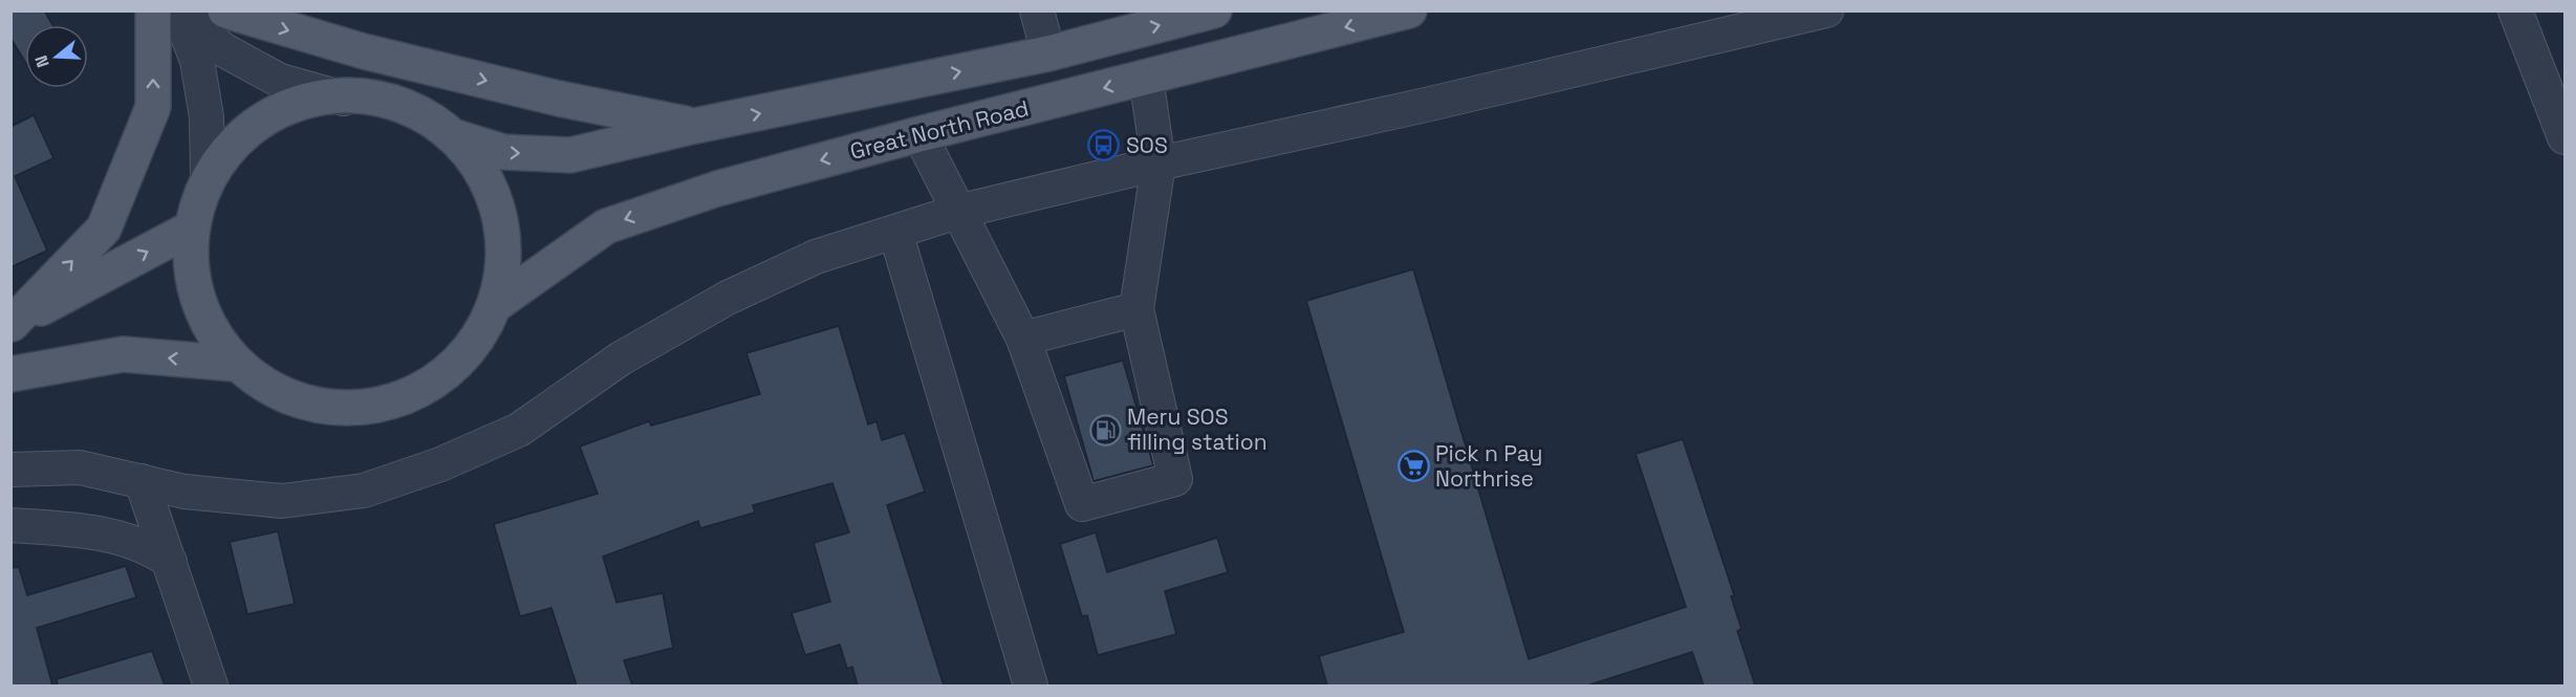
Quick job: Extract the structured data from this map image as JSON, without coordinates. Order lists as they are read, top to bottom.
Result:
{
  "streets": {
    "main road": ["Great North Road"]
  },
  "places": {
    "bus stop": ["SOS"],
    "fuel station": ["Meru SOS filling station"],
    "supermarket": ["Pick n Pay Northrise"]
  },
  "north": "left"
}
